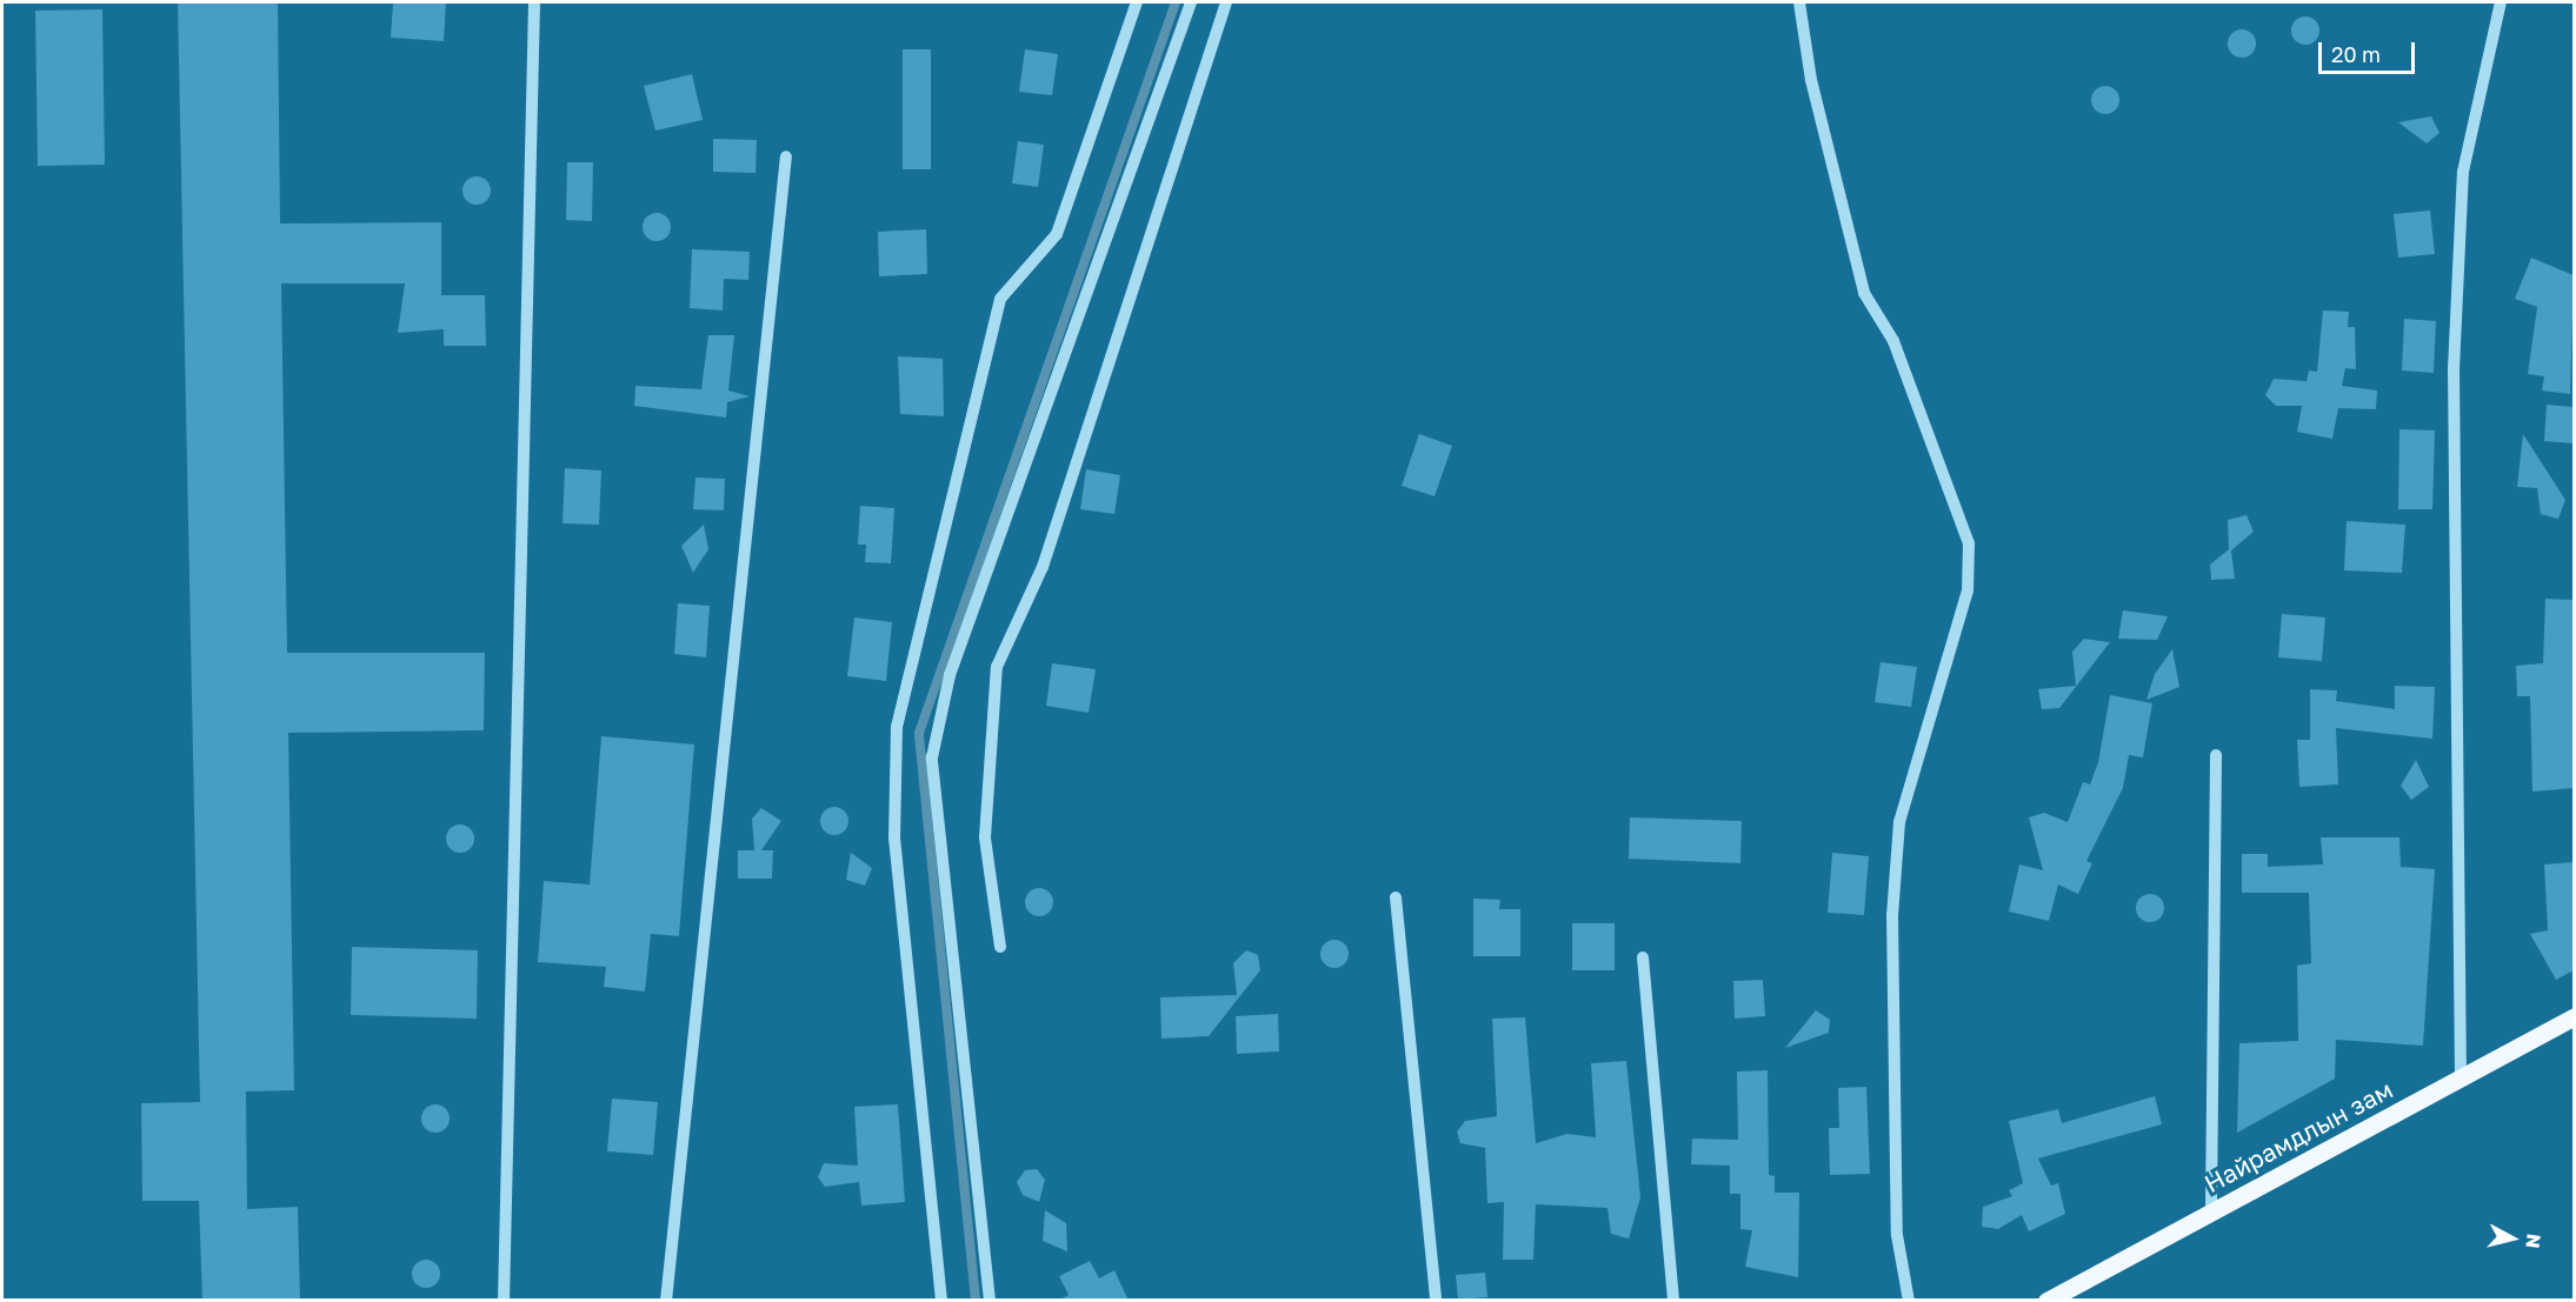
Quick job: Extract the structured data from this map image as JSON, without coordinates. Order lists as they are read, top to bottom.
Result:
{
  "streets": {
    "main road": ["Найрамдлын зам"]
  },
  "scale_bar": "20 m",
  "north": "right"
}
